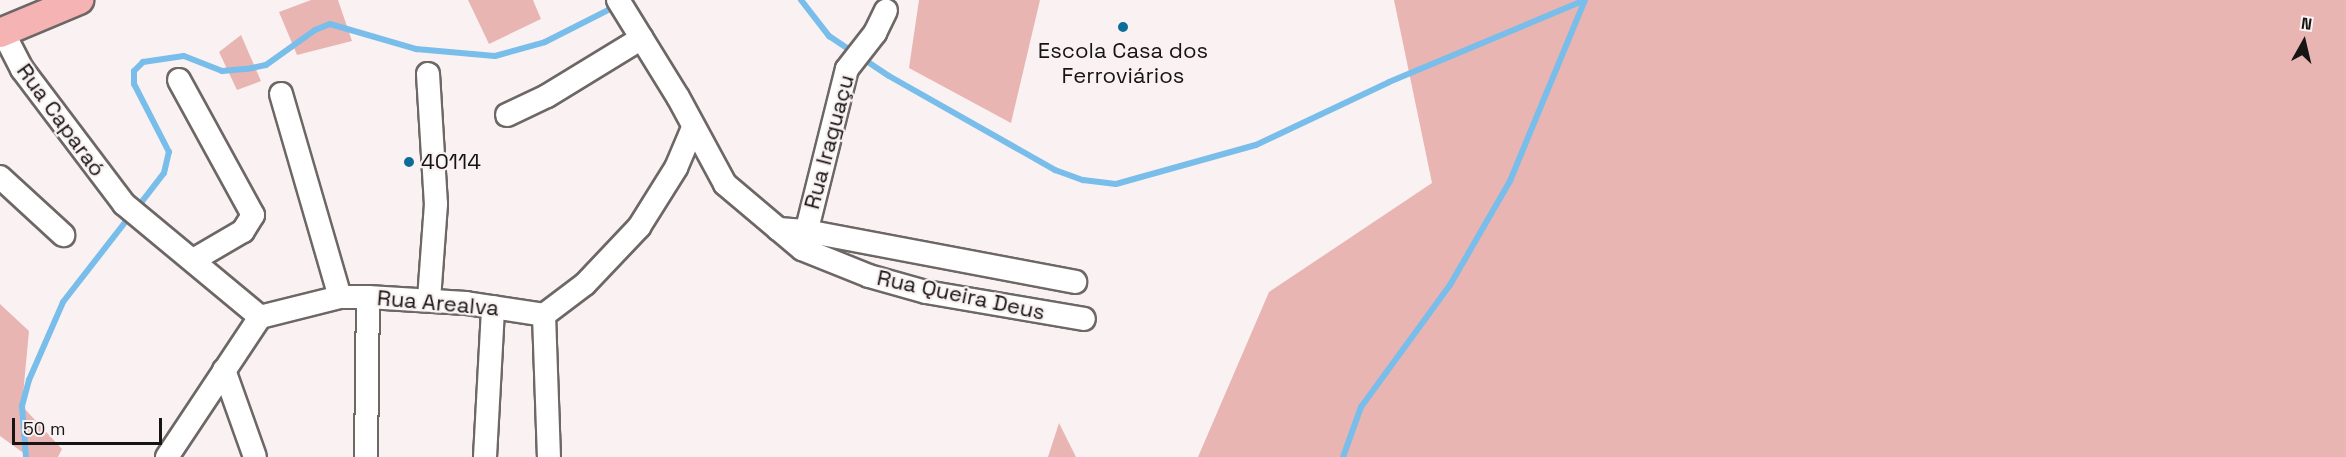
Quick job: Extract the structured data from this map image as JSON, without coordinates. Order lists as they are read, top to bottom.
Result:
{
  "streets": {
    "street": [
      "Rua Caparaó",
      "Rua Iraguaçu",
      "Rua Queira Deus",
      "Rua Arealva"
    ]
  },
  "crossings": [
    ["Rua Caparaó", "Rua Arealva"],
    ["Rua Iraguaçu", "Rua Queira Deus"]
  ],
  "places": ["Escola Casa dos Ferroviários", "40114"],
  "scale_bar": "50 m",
  "north": "top"
}
